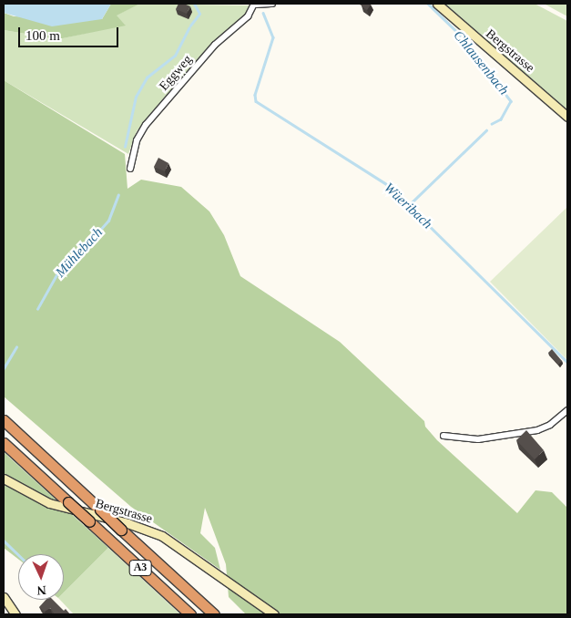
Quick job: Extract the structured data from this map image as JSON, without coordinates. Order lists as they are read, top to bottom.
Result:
{
  "streets": {
    "highway": ["A3"],
    "street": ["Bergstrasse", "Eggweg"]
  },
  "water": ["Chlausenbach", "Wüeribach", "Mühlebach"],
  "scale_bar": "100 m",
  "north": "bottom"
}
